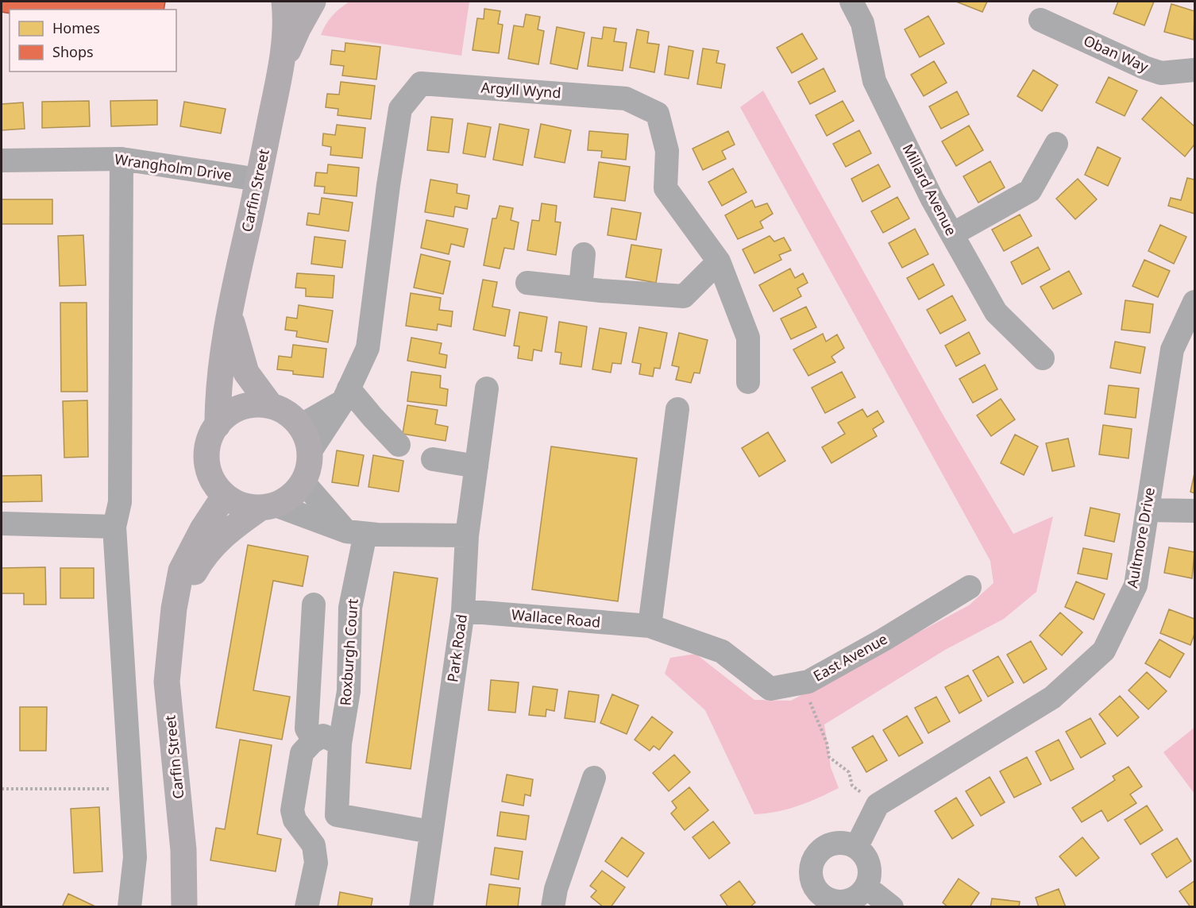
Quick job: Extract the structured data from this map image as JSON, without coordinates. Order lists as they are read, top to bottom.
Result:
{
  "streets": {
    "main road": ["Carfin Street"],
    "street": [
      "Oban Way",
      "Argyll Wynd",
      "Wrangholm Drive",
      "Millard Avenue",
      "Aultmore Drive",
      "Wallace Road",
      "Park Road",
      "Roxburgh Court",
      "East Avenue"
    ]
  },
  "crossings": [
    ["Argyll Wynd", "Carfin Street"],
    ["Wrangholm Drive", "Carfin Street"],
    ["Wallace Road", "Park Road"],
    ["Wallace Road", "East Avenue"],
    ["Park Road", "Roxburgh Court"]
  ],
  "legend": ["Homes", "Shops"]
}
